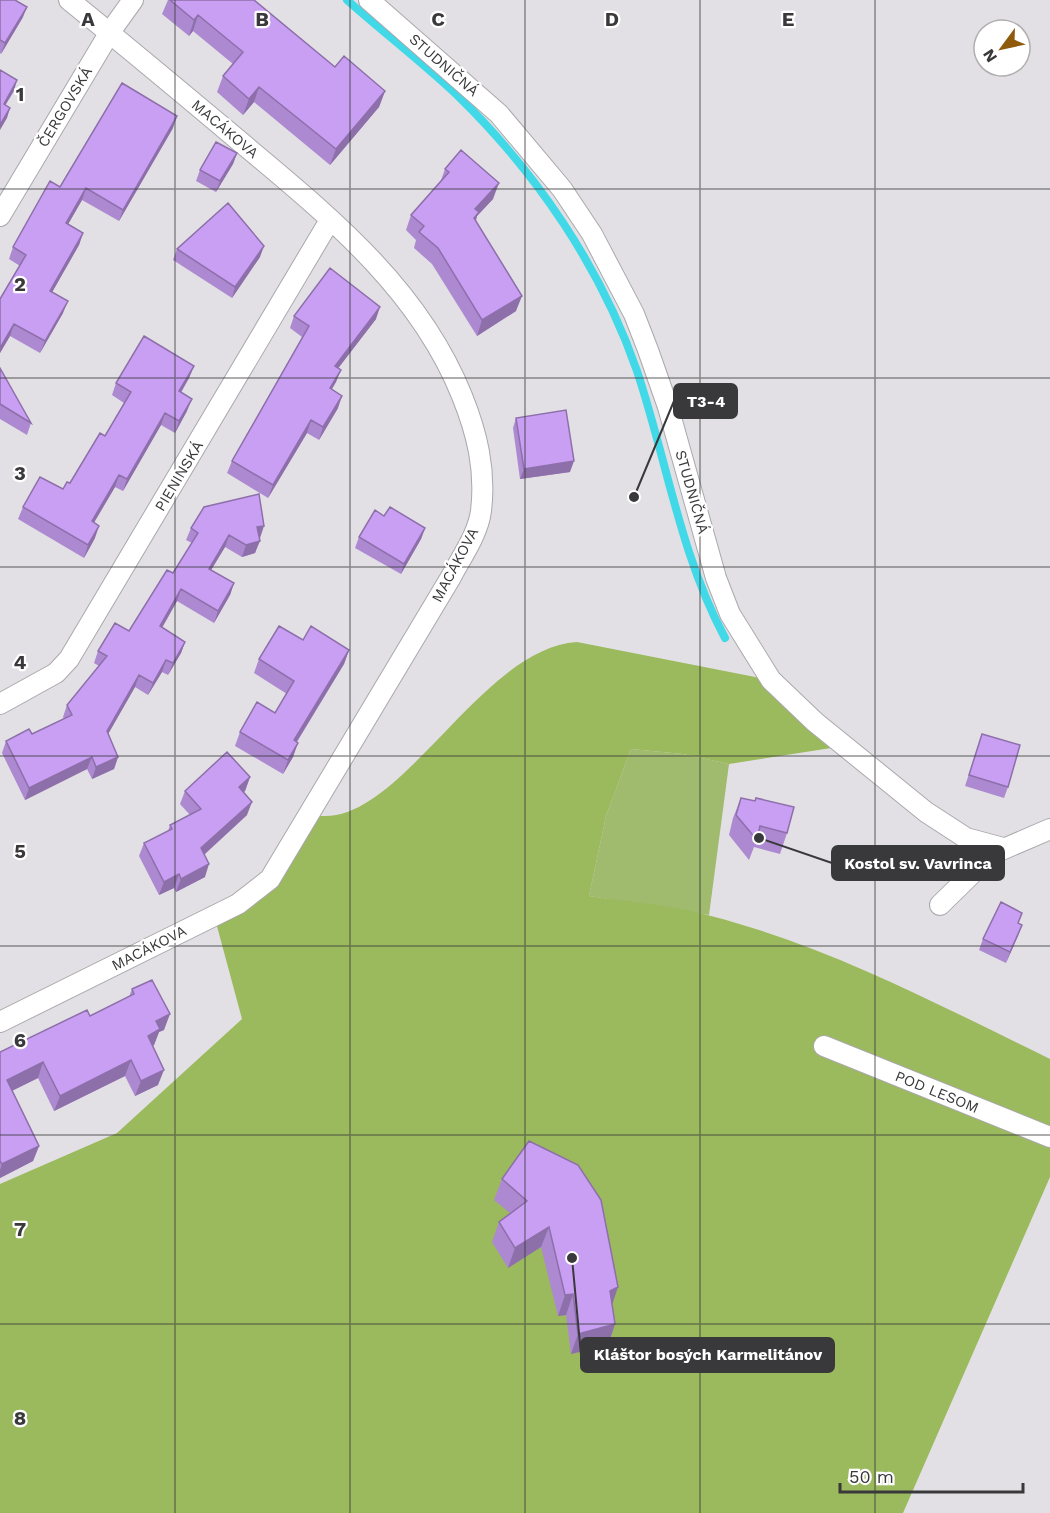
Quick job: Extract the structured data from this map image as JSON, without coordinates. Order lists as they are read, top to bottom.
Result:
{
  "streets": {
    "street": [
      "STUDNIČNÁ",
      "ČERGOVSKÁ",
      "MACÁKOVA",
      "PIENINSKÁ",
      "POD LESOM"
    ]
  },
  "crossings": [
    ["ČERGOVSKÁ", "MACÁKOVA"],
    ["MACÁKOVA", "PIENINSKÁ"]
  ],
  "places": ["T3-4", "Kostol sv. Vavrinca", "Kláštor bosých Karmelitánov"],
  "scale_bar": "50 m",
  "north": "bottom left",
  "grid": {
    "columns": [
      "A",
      "B",
      "C",
      "D",
      "E"
    ],
    "rows": [
      "1",
      "2",
      "3",
      "4",
      "5",
      "6",
      "7",
      "8"
    ]
  }
}
